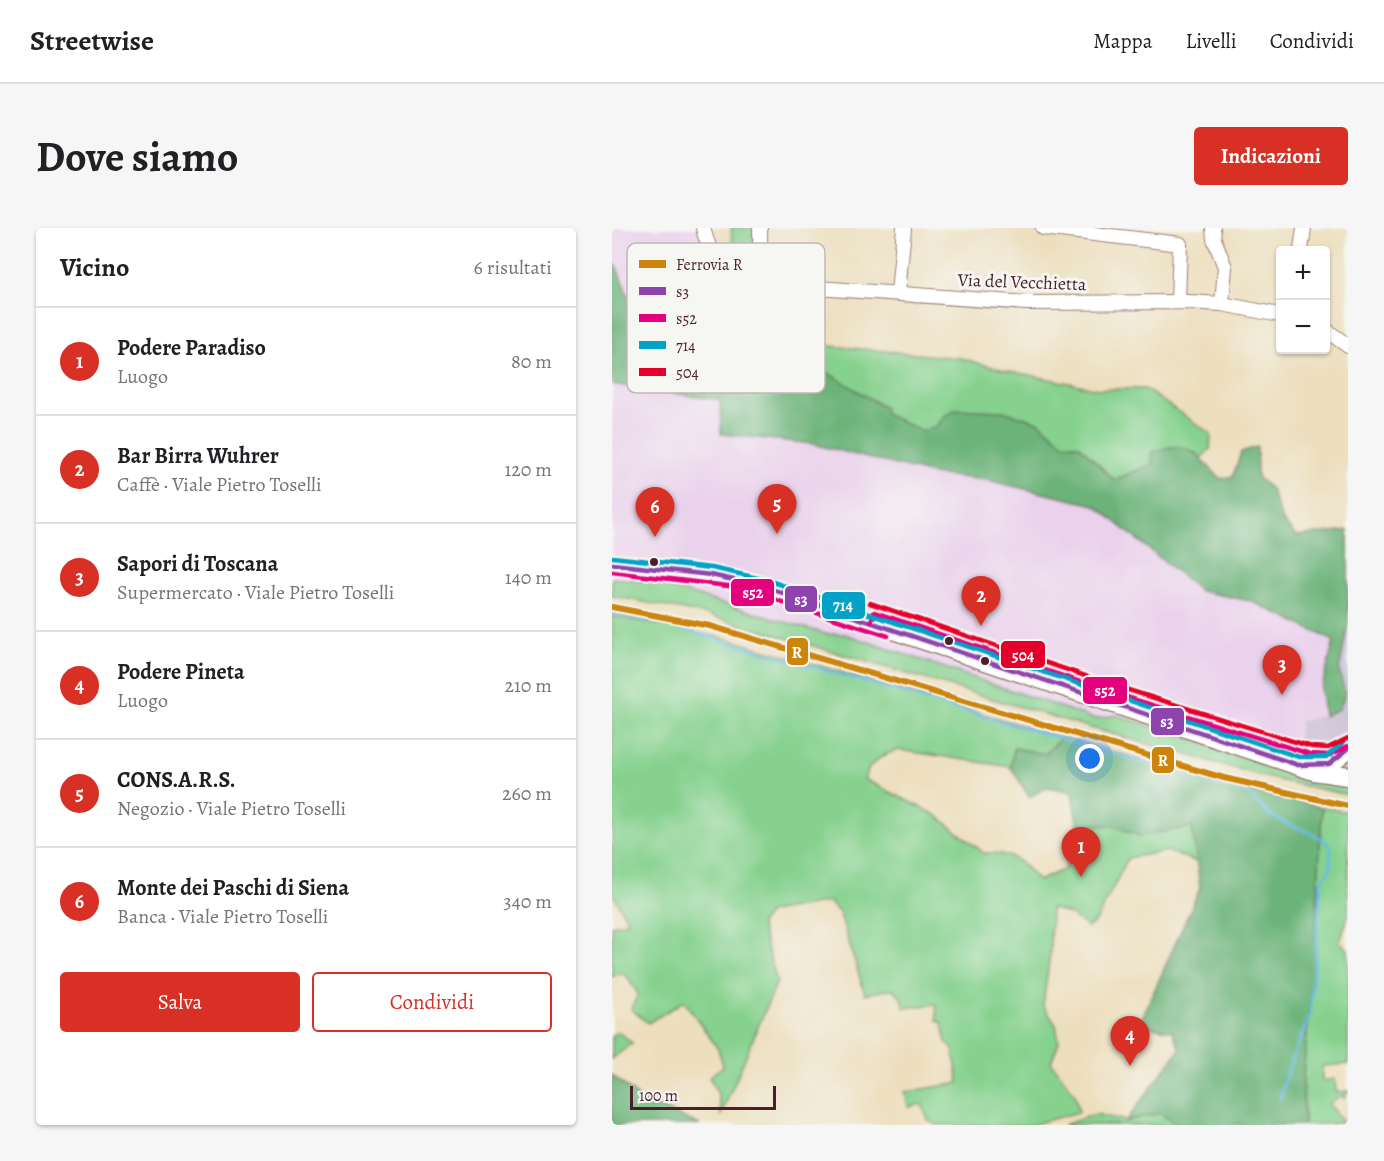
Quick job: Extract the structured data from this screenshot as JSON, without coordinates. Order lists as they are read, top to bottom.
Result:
{
  "streets": {
    "street": ["Via del Vecchietta"]
  },
  "lines": [
    "transit line 714",
    "transit line s3",
    "transit line s52",
    "transit line 504",
    "rail line R"
  ],
  "legend": [
    "Ferrovia R",
    "s3",
    "s52",
    "714",
    "504"
  ],
  "scale_bar": "100 m",
  "page": {
    "header": "Streetwise",
    "nav": ["Mappa", "Livelli", "Condividi"],
    "buttons": [
      "Indicazioni",
      ["Salva", "Condividi"]
    ],
    "title": "Dove siamo",
    "heading": ["Vicino", "6 risultati"],
    "map_buttons": ["+", "−"],
    "list": [
      {
        "mark": "1",
        "name": "Podere Paradiso",
        "note": "Luogo",
        "value": "80 m"
      },
      {
        "mark": "2",
        "name": "Bar Birra Wuhrer",
        "note": "Caffè · Viale Pietro Toselli",
        "value": "120 m"
      },
      {
        "mark": "3",
        "name": "Sapori di Toscana",
        "note": "Supermercato · Viale Pietro Toselli",
        "value": "140 m"
      },
      {
        "mark": "4",
        "name": "Podere Pineta",
        "note": "Luogo",
        "value": "210 m"
      },
      {
        "mark": "5",
        "name": "CONS.A.R.S.",
        "note": "Negozio · Viale Pietro Toselli",
        "value": "260 m"
      },
      {
        "mark": "6",
        "name": "Monte dei Paschi di Siena",
        "note": "Banca · Viale Pietro Toselli",
        "value": "340 m"
      }
    ],
    "pins": [
      "5",
      "6",
      "2",
      "3",
      "1",
      "4"
    ],
    "scale": "100 m"
  }
}
